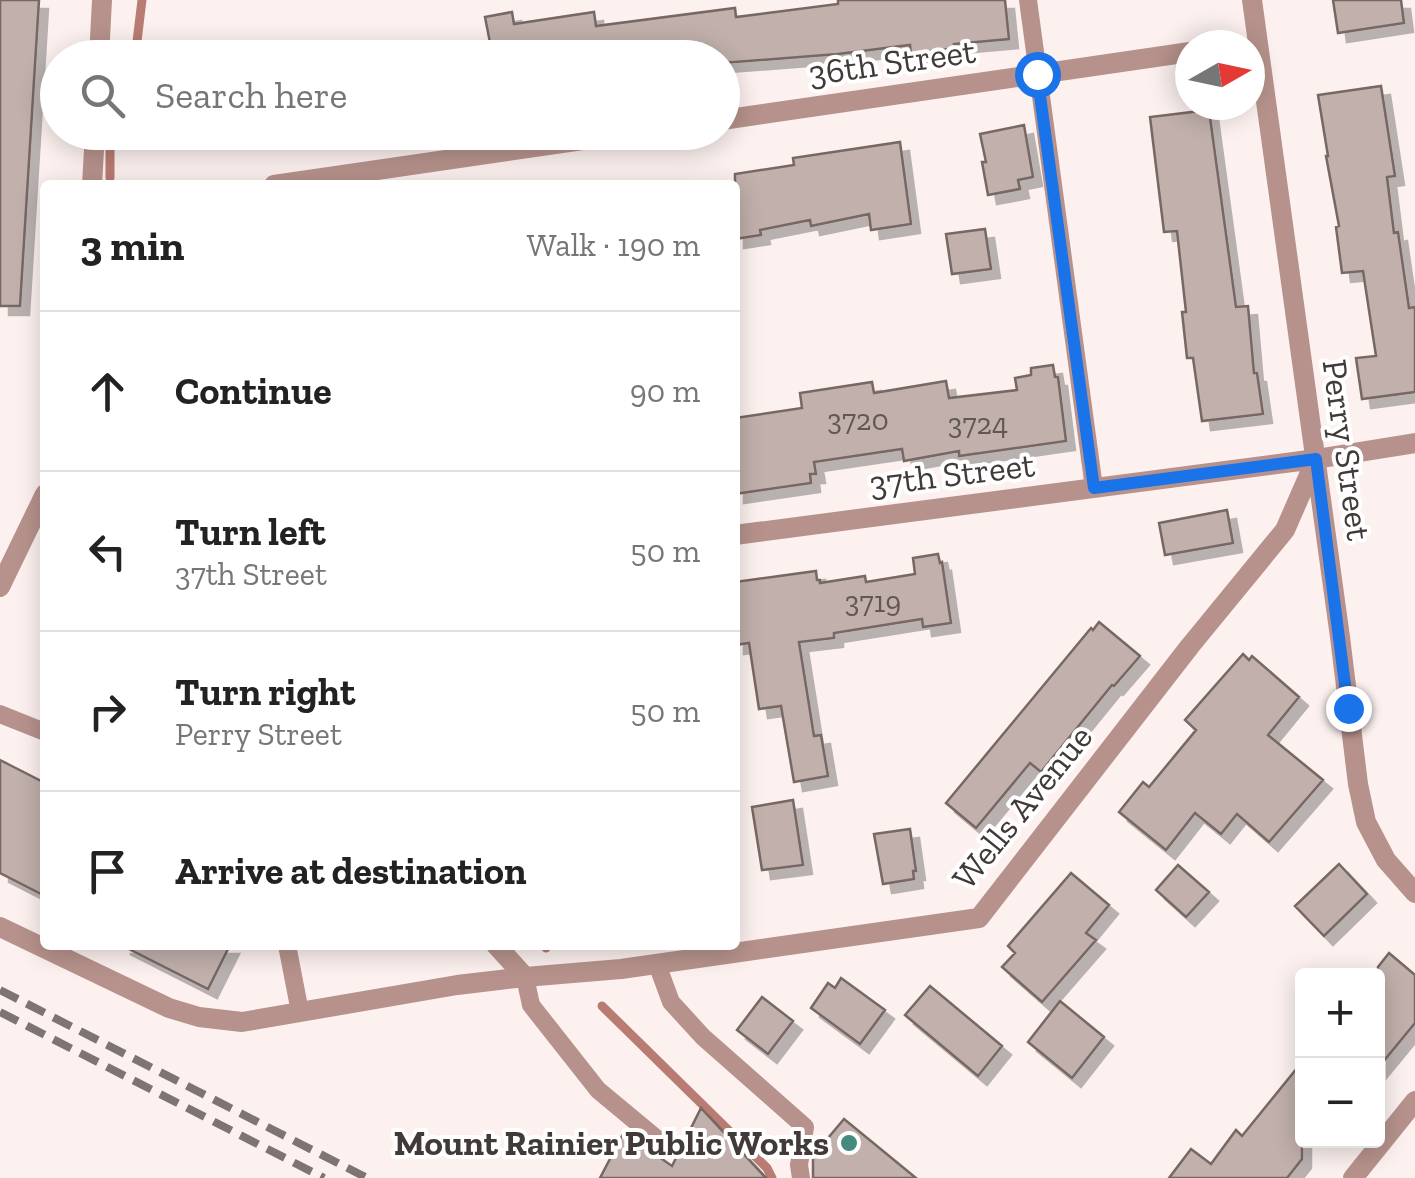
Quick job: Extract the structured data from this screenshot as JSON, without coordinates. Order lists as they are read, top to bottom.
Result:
{
  "streets": {
    "street": [
      "36th Street",
      "Perry Street",
      "37th Street",
      "Wells Avenue"
    ]
  },
  "crossings": [
    ["Perry Street", "37th Street"],
    ["Perry Street", "Wells Avenue"],
    ["37th Street", "Wells Avenue"]
  ],
  "places": ["Mount Rainier Public Works"],
  "house_numbers": ["3720", "3724", "3719"],
  "north": "right",
  "page": {
    "search": "Search here",
    "heading": ["3 min", "Walk · 190 m"],
    "list": [
      ["Continue", "90 m"],
      ["Turn left", "37th Street", "50 m"],
      ["Turn right", "Perry Street", "50 m"],
      "Arrive at destination"
    ],
    "map_buttons": ["+", "−"]
  }
}
